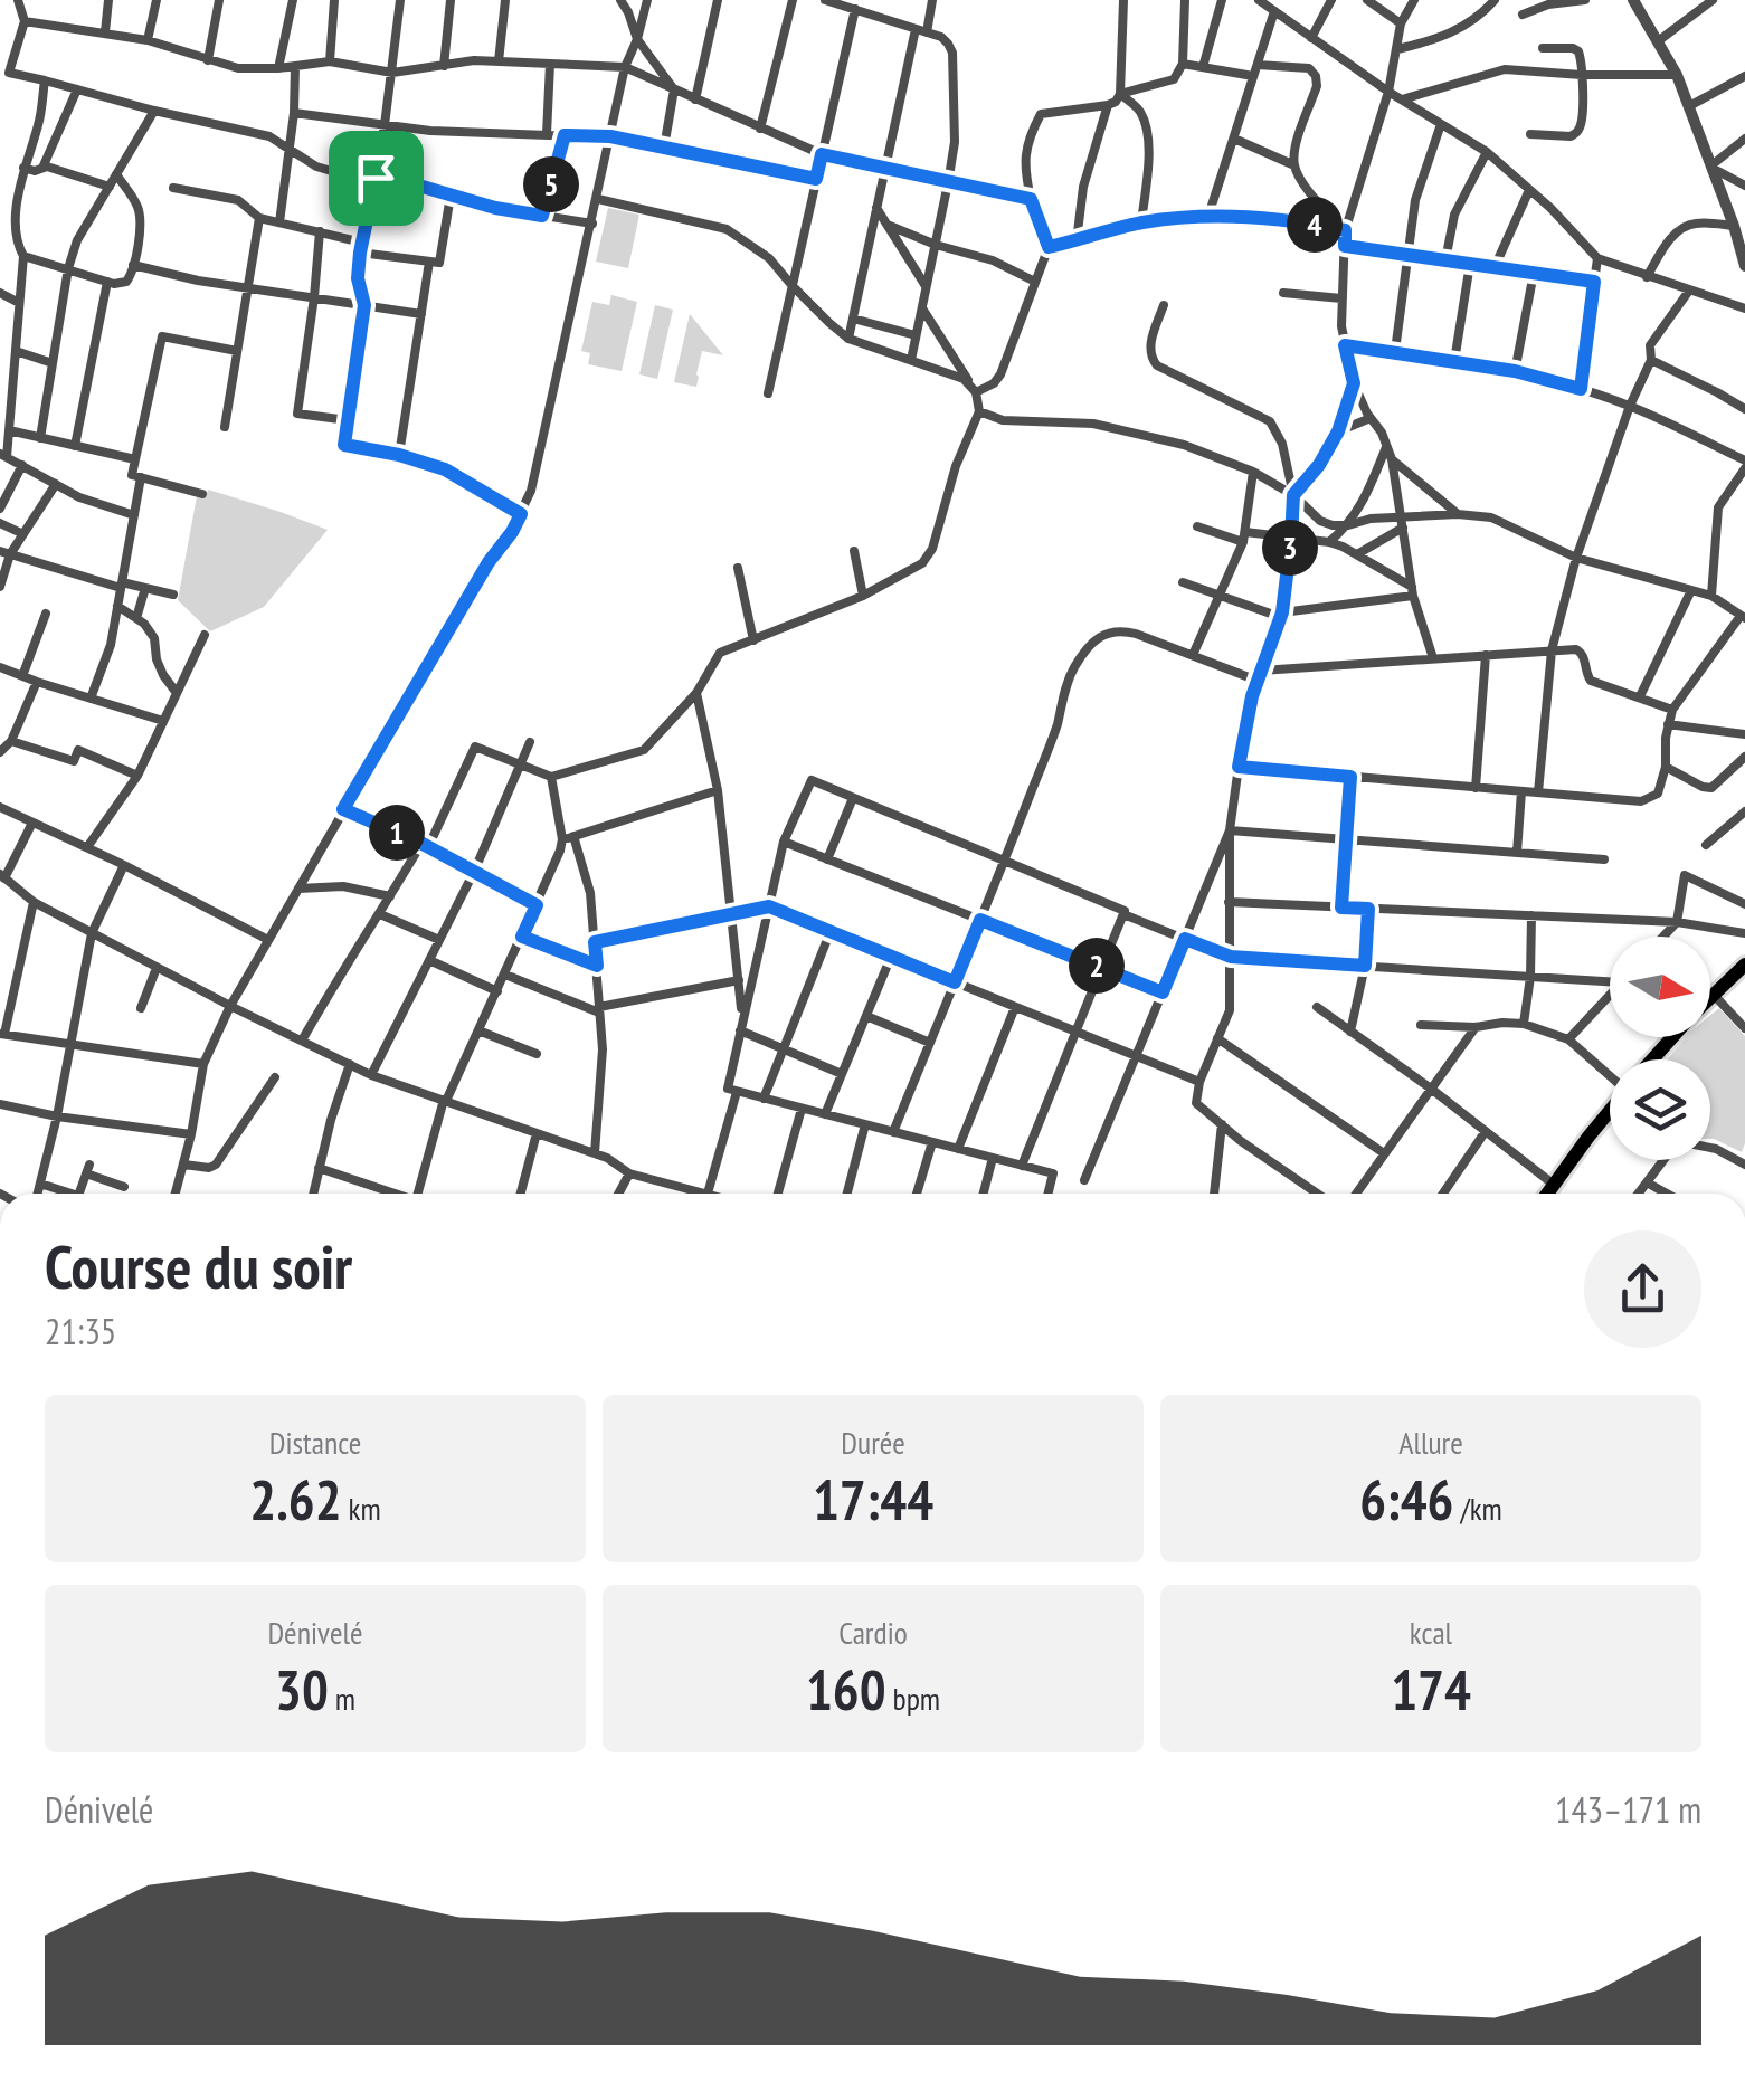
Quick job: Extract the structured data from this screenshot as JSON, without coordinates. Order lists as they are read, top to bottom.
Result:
{
  "north": "right",
  "page": {
    "pins": [
      "5",
      "4",
      "3",
      "1",
      "2"
    ],
    "heading": ["Course du soir", "21:35"],
    "stats": [
      ["Distance", "2.62 km"],
      ["Durée", "17:44"],
      ["Allure", "6:46 /km"],
      ["Dénivelé", "30 m"],
      ["Cardio", "160 bpm"],
      ["kcal", "174"]
    ],
    "chart": ["Dénivelé", "143–171 m"]
  }
}
